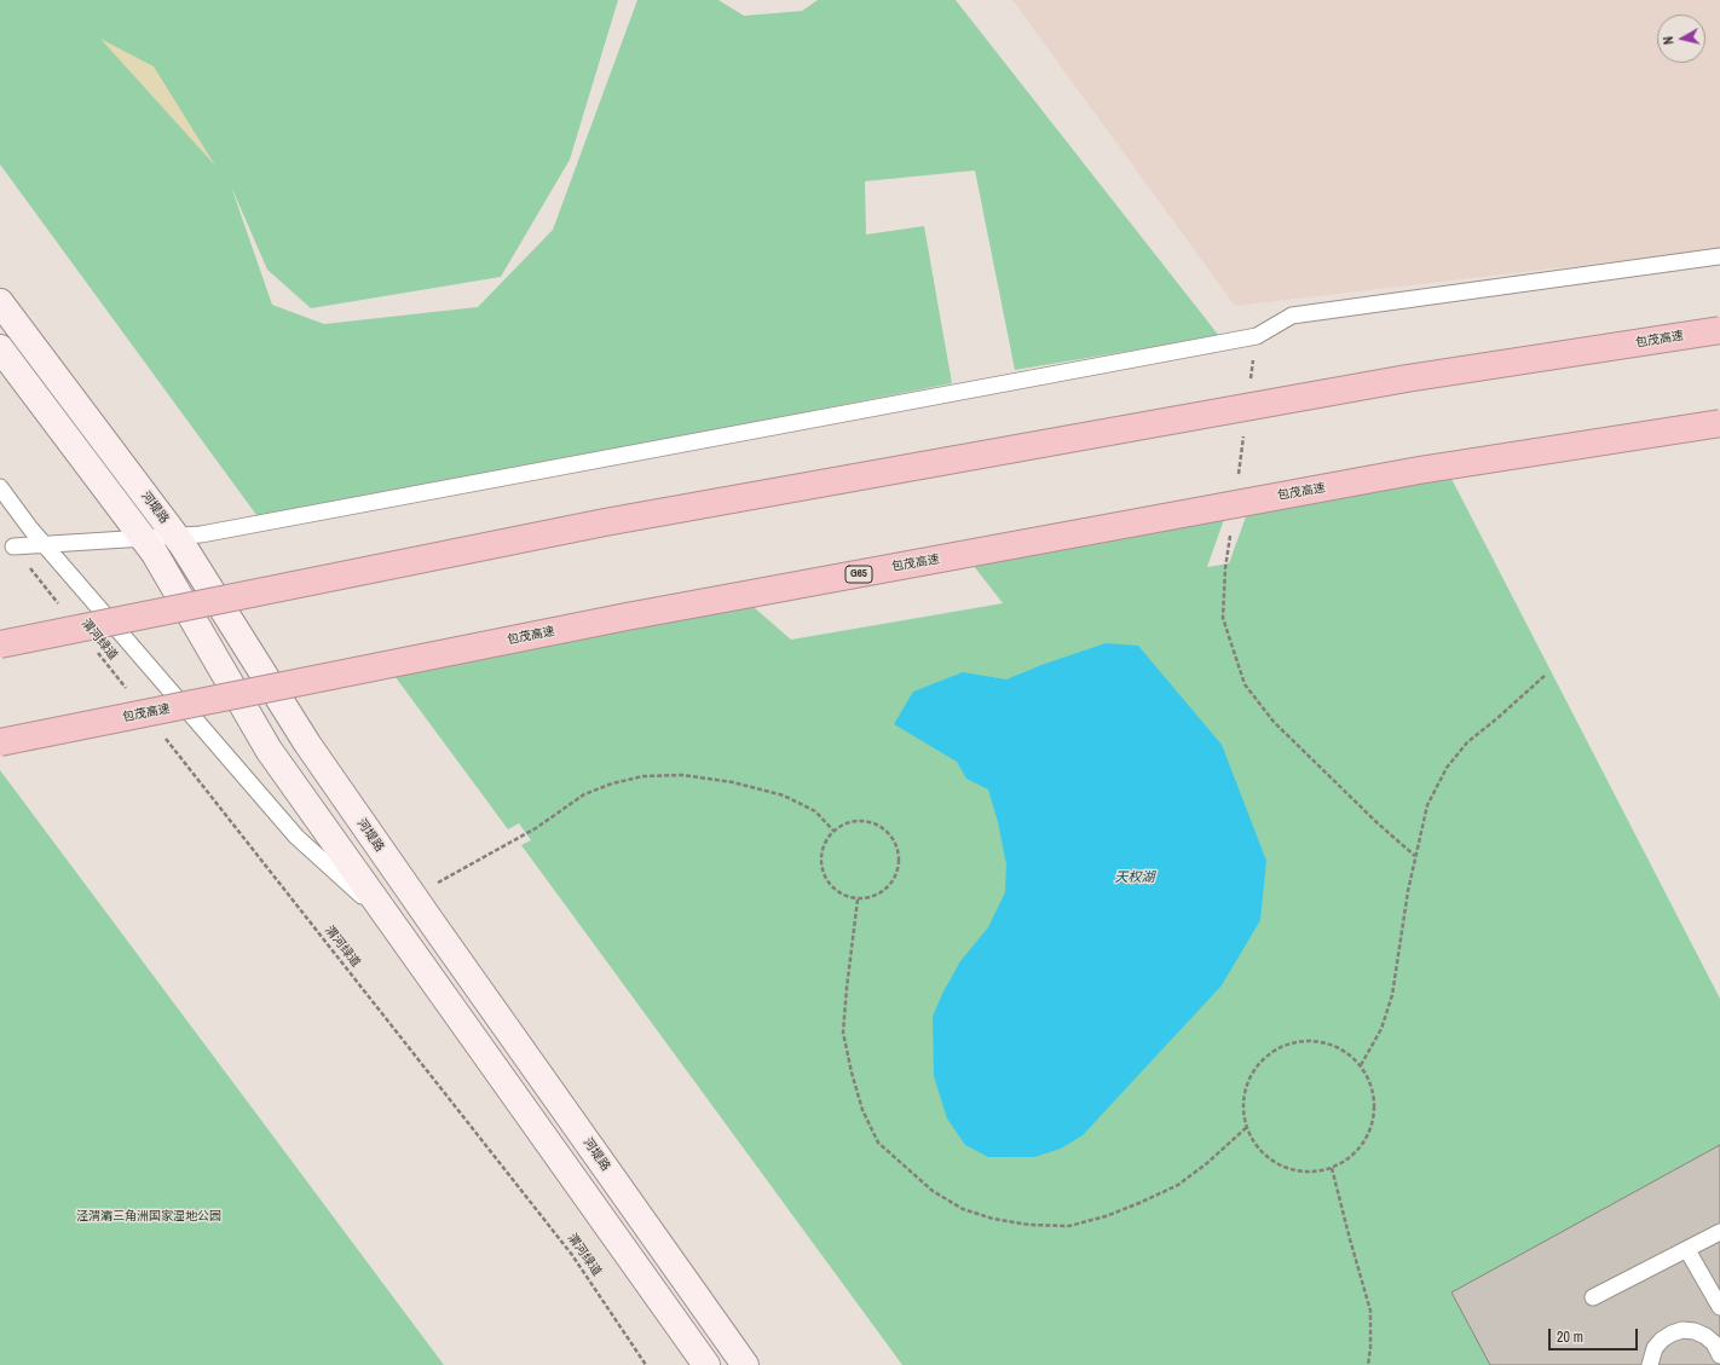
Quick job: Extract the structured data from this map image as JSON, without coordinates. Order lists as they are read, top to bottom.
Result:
{
  "streets": {
    "highway": ["包茂高速", "G65"],
    "main road": ["河堤路"],
    "path": ["渭河绿道"]
  },
  "water": ["天权湖"],
  "parks": ["泾渭灞三角洲国家湿地公园"],
  "scale_bar": "20 m",
  "north": "left"
}
